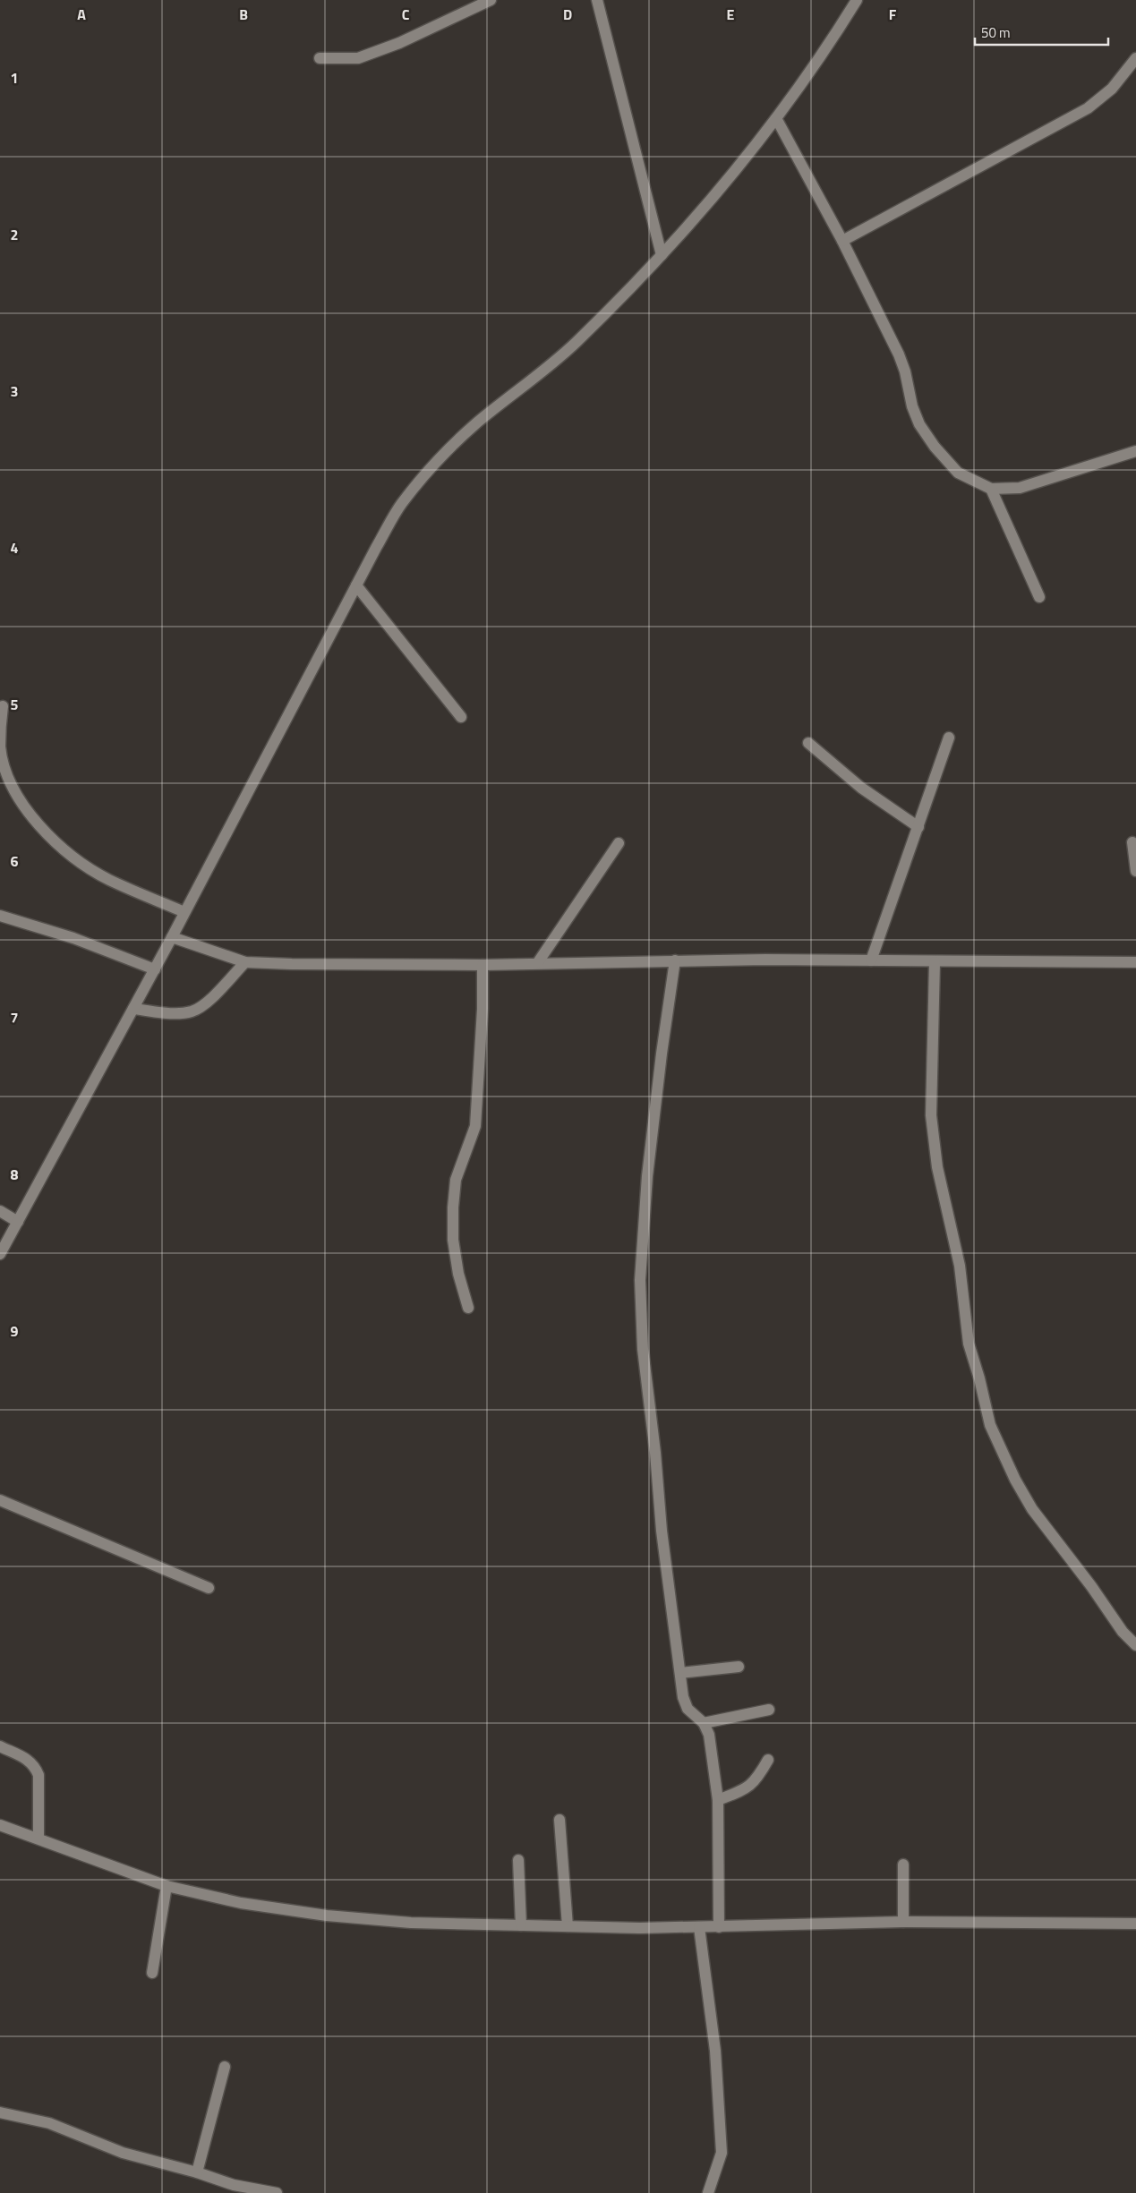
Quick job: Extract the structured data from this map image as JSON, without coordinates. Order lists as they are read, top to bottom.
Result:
{
  "scale_bar": "50 m",
  "grid": {
    "columns": [
      "A",
      "B",
      "C",
      "D",
      "E",
      "F"
    ],
    "rows": [
      "1",
      "2",
      "3",
      "4",
      "5",
      "6",
      "7",
      "8",
      "9"
    ]
  }
}
